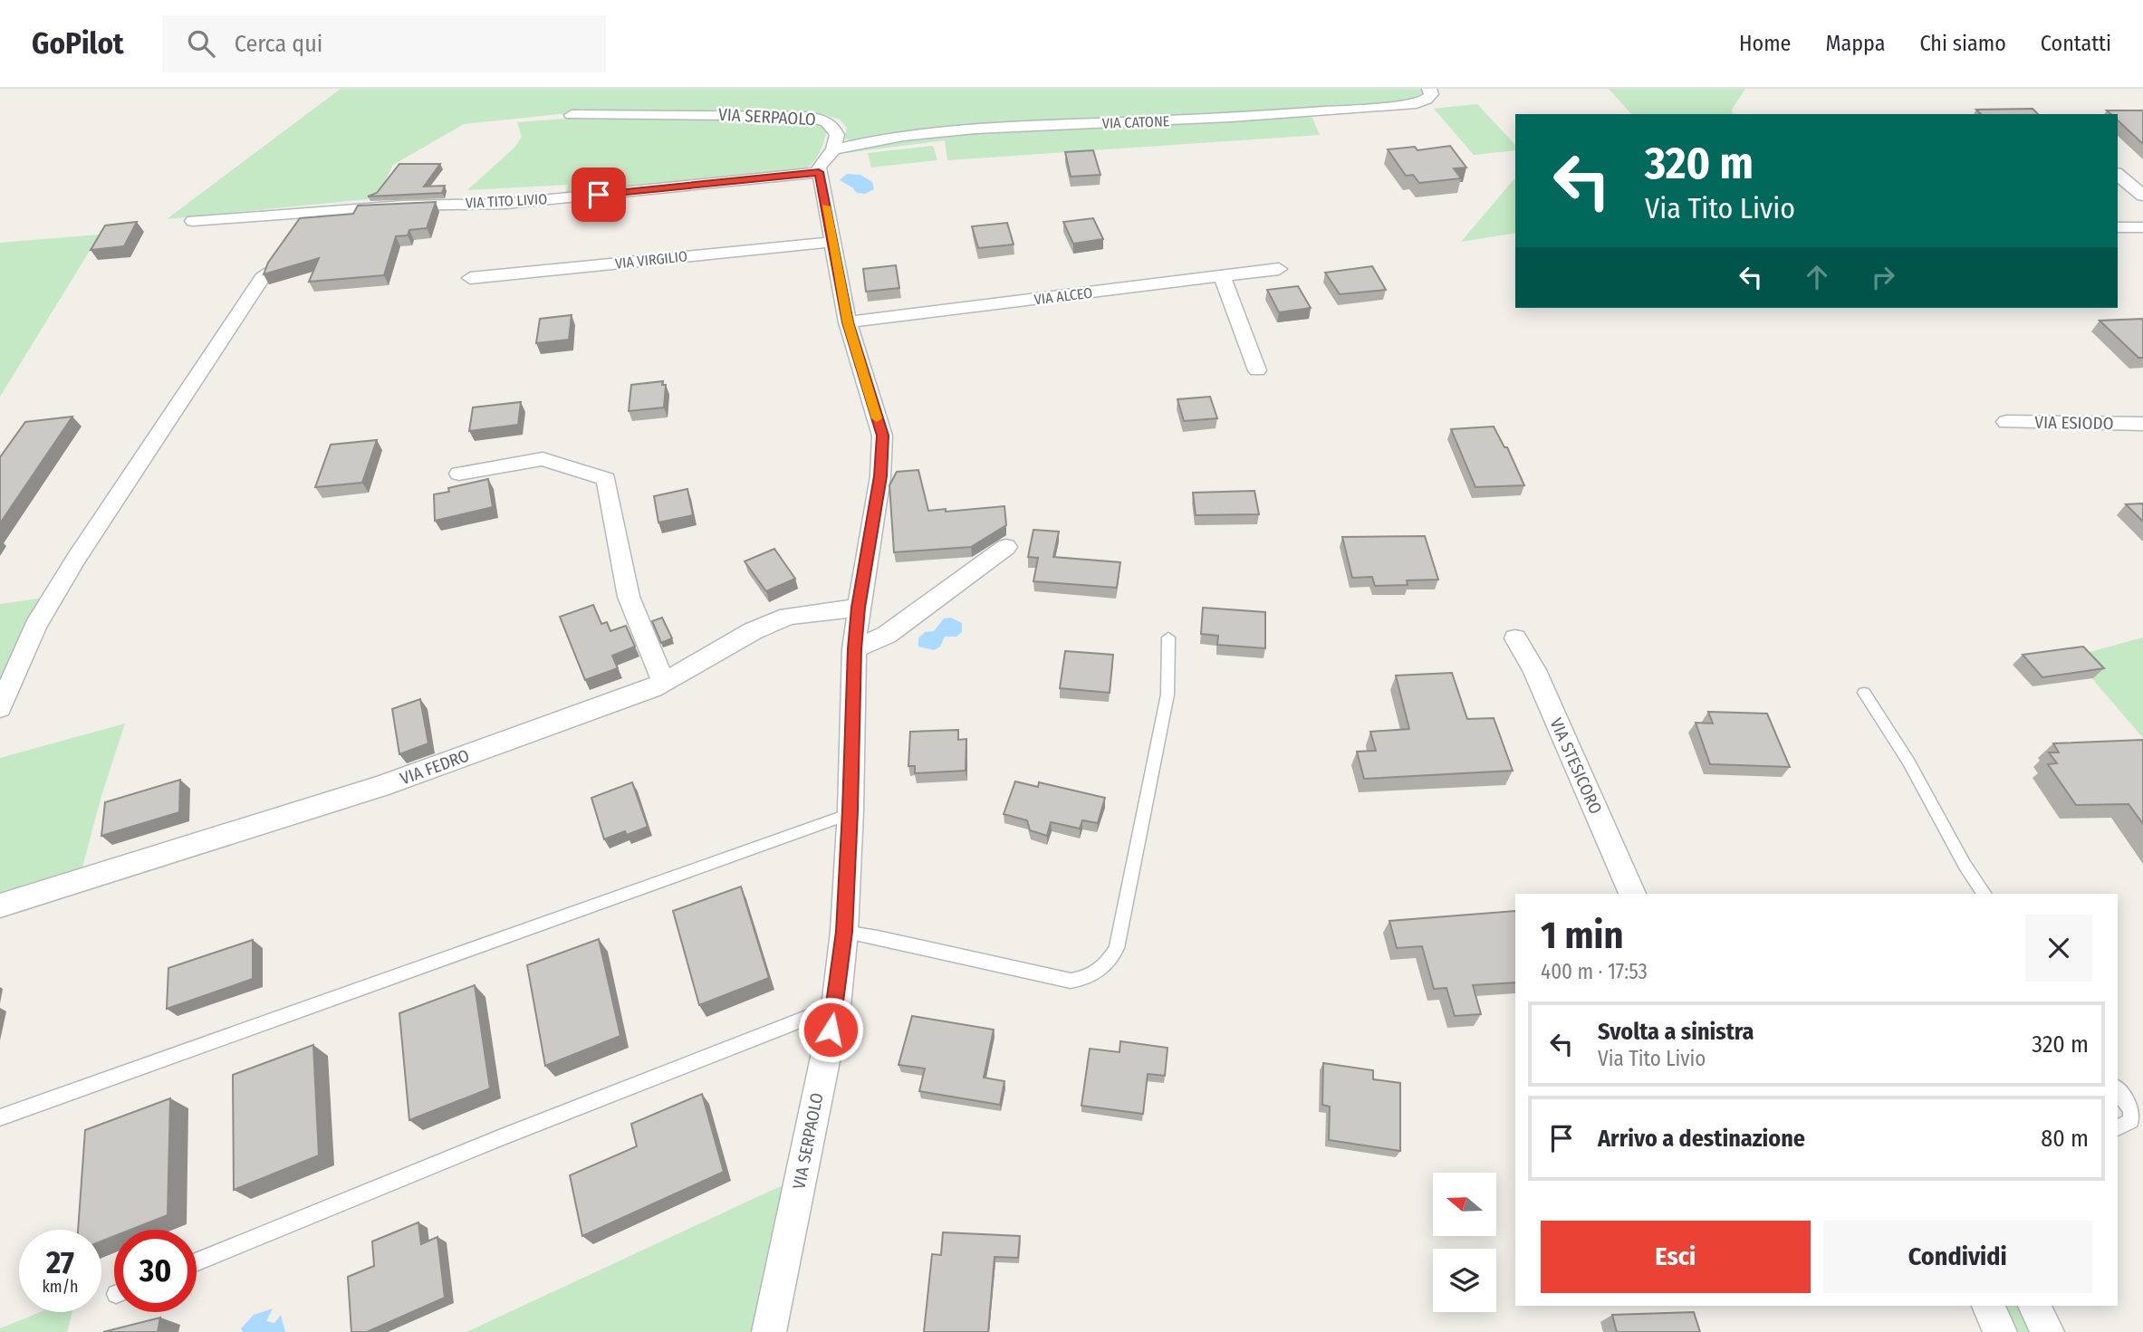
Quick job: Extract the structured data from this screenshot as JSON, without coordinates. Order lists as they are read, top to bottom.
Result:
{
  "streets": {
    "street": [
      "VIA SERPAOLO",
      "VIA CATONE",
      "VIA TITO LIVIO",
      "VIA VIRGILIO",
      "VIA ALCEO",
      "VIA ESIODO",
      "VIA STESICORO",
      "VIA FEDRO"
    ]
  },
  "crossings": [
    ["VIA SERPAOLO", "VIA CATONE"],
    ["VIA SERPAOLO", "VIA TITO LIVIO"],
    ["VIA SERPAOLO", "VIA VIRGILIO"],
    ["VIA SERPAOLO", "VIA ALCEO"],
    ["VIA SERPAOLO", "VIA FEDRO"]
  ],
  "north": "left",
  "page": {
    "header": "GoPilot",
    "search": "Cerca qui",
    "nav": [
      "Home",
      "Mappa",
      "Chi siamo",
      "Contatti"
    ],
    "turn": ["320 m", "Via Tito Livio"],
    "heading": ["1 min", "400 m · 17:53"],
    "list": [
      {
        "name": "Svolta a sinistra",
        "note": "Via Tito Livio",
        "value": "320 m"
      },
      {
        "name": "Arrivo a destinazione",
        "value": "80 m"
      }
    ],
    "buttons": ["Esci", "Condividi"],
    "speed": "27 km/h",
    "limit": "30"
  }
}
